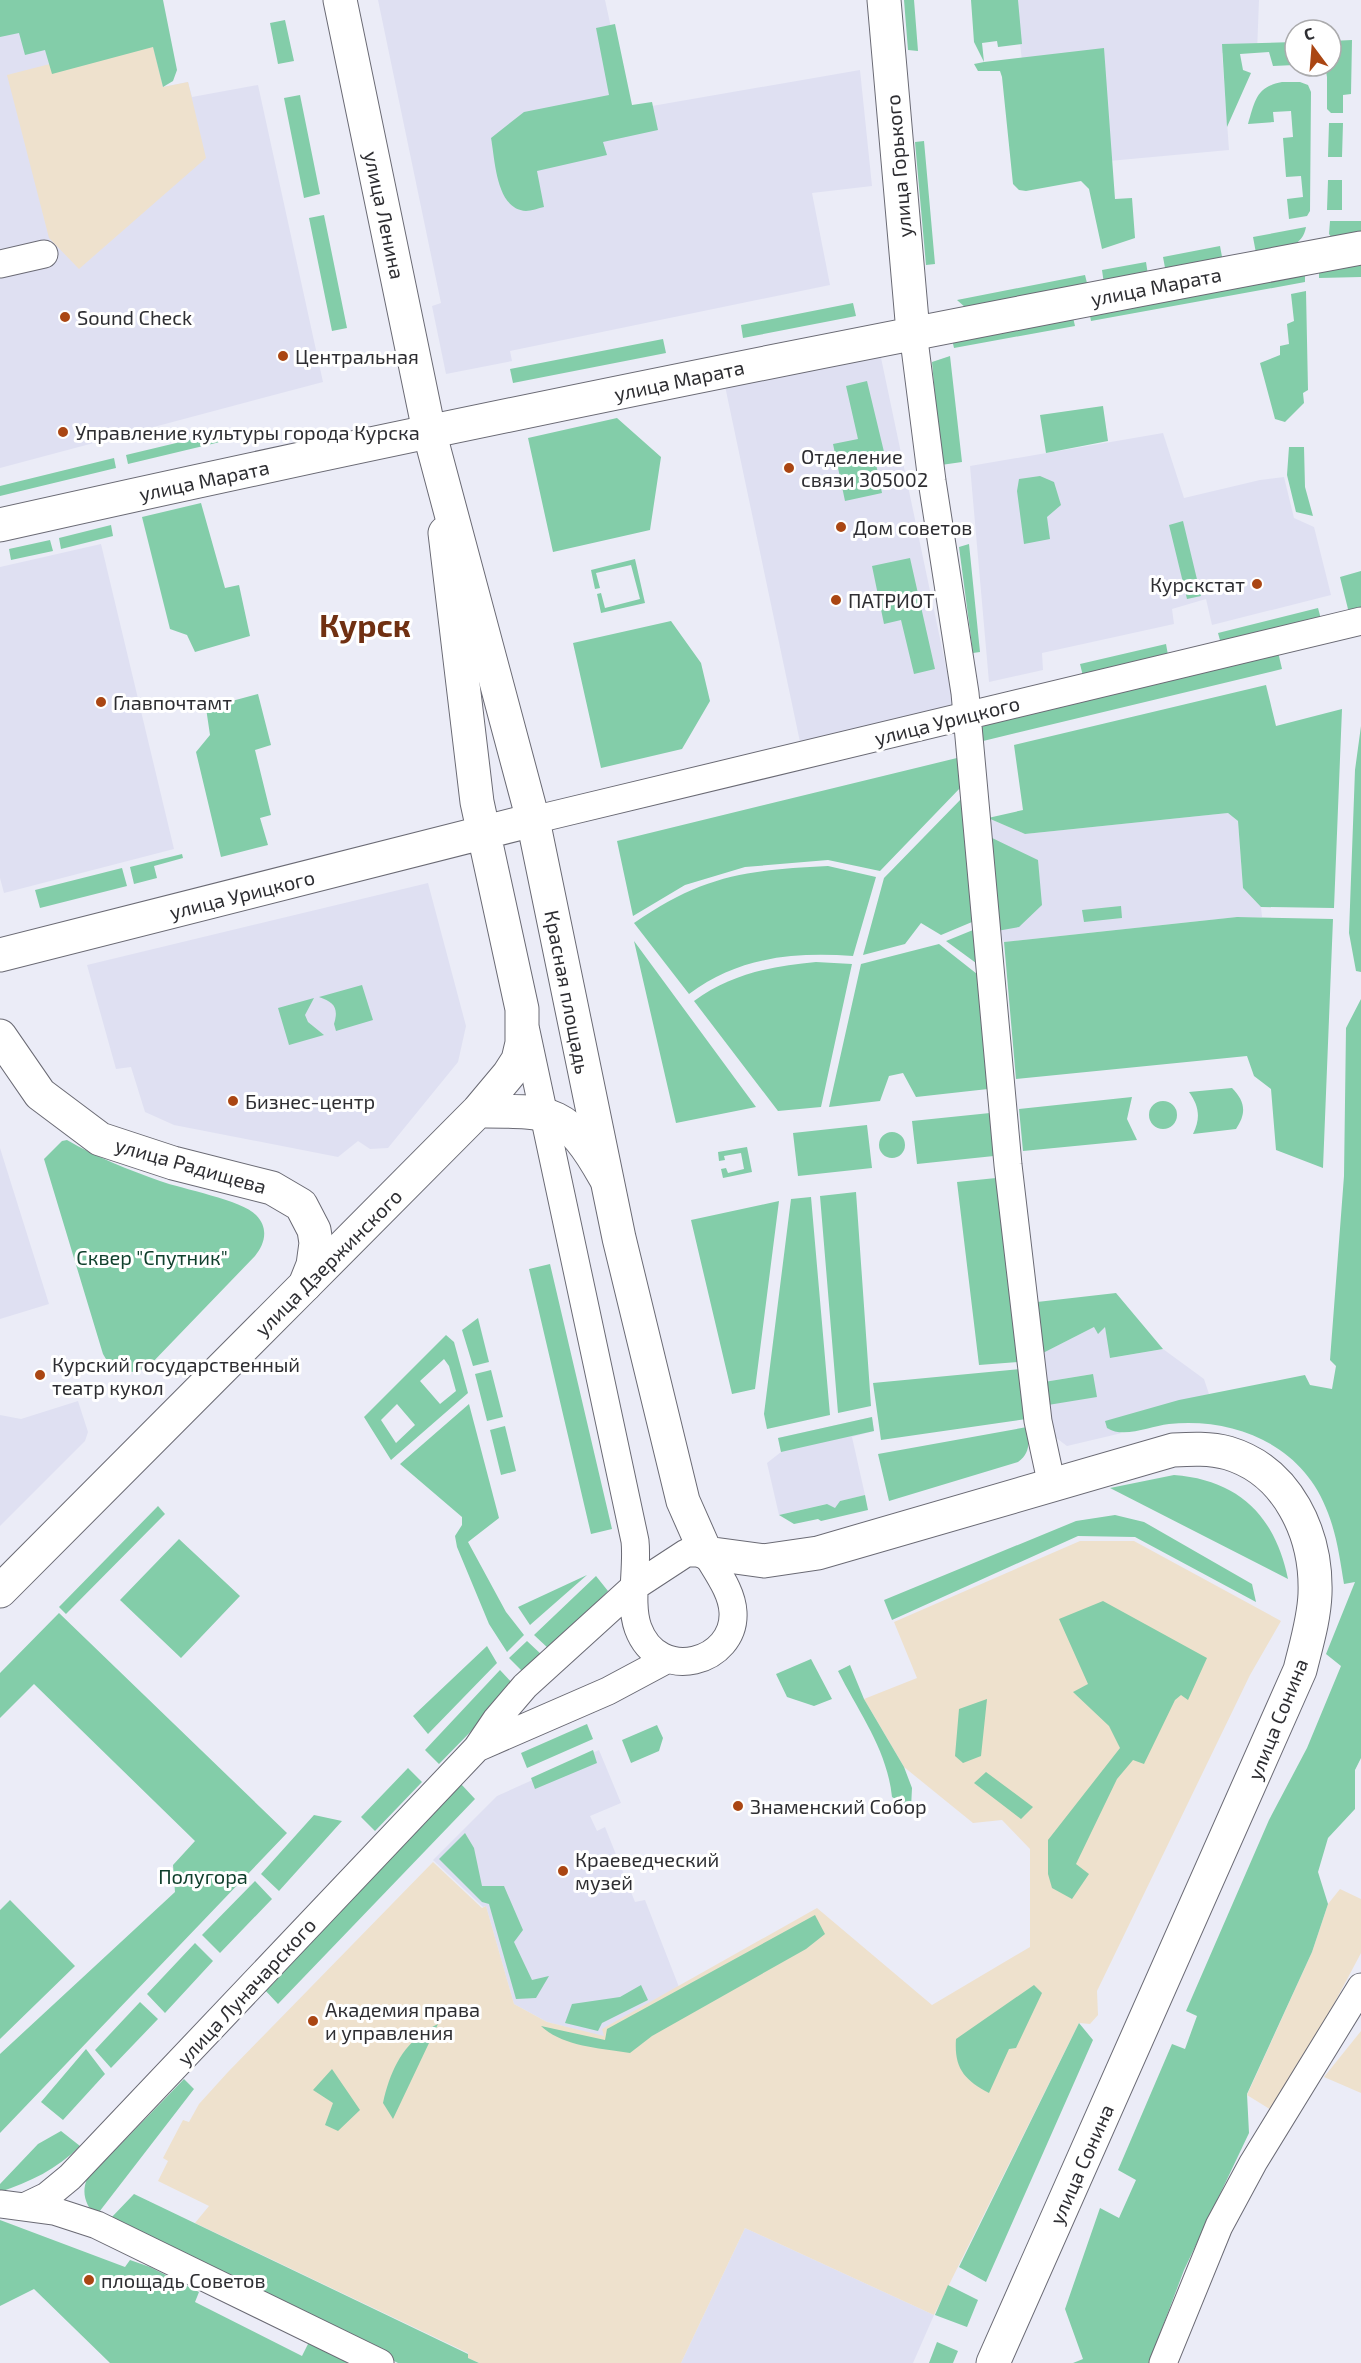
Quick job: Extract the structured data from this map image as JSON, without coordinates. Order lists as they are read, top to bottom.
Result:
{
  "streets": {
    "main road": [
      "улица Горького",
      "улица Ленина",
      "улица Марата",
      "улица Урицкого",
      "Красная площадь",
      "улица Радищева",
      "улица Дзержинского",
      "улица Сонина"
    ],
    "street": ["улица Луначарского"]
  },
  "crossings": [
    ["улица Горького", "улица Марата"],
    ["улица Ленина", "улица Марата"],
    ["улица Ленина", "Красная площадь"],
    ["улица Ленина", "улица Дзержинского"],
    ["улица Марата", "Красная площадь"],
    ["улица Марата", "улица Дзержинского"],
    ["улица Урицкого", "Красная площадь"],
    ["улица Урицкого", "улица Дзержинского"],
    ["Красная площадь", "улица Дзержинского"],
    ["Красная площадь", "улица Сонина"],
    ["улица Радищева", "улица Дзержинского"]
  ],
  "districts": ["Курск"],
  "parks": ["Сквер \"Спутник\"", "Полугора"],
  "places": [
    "Sound Check",
    "Центральная",
    "Управление культуры города Курска",
    "Отделение связи 305002",
    "Дом советов",
    "Курскстат",
    "ПАТРИОТ",
    "Главпочтамт",
    "Бизнес-центр",
    "Курский государственный театр кукол",
    "Знаменский Собор",
    "Краеведческий музей",
    "Академия права и управления",
    "площадь Советов"
  ],
  "north": "top"
}
